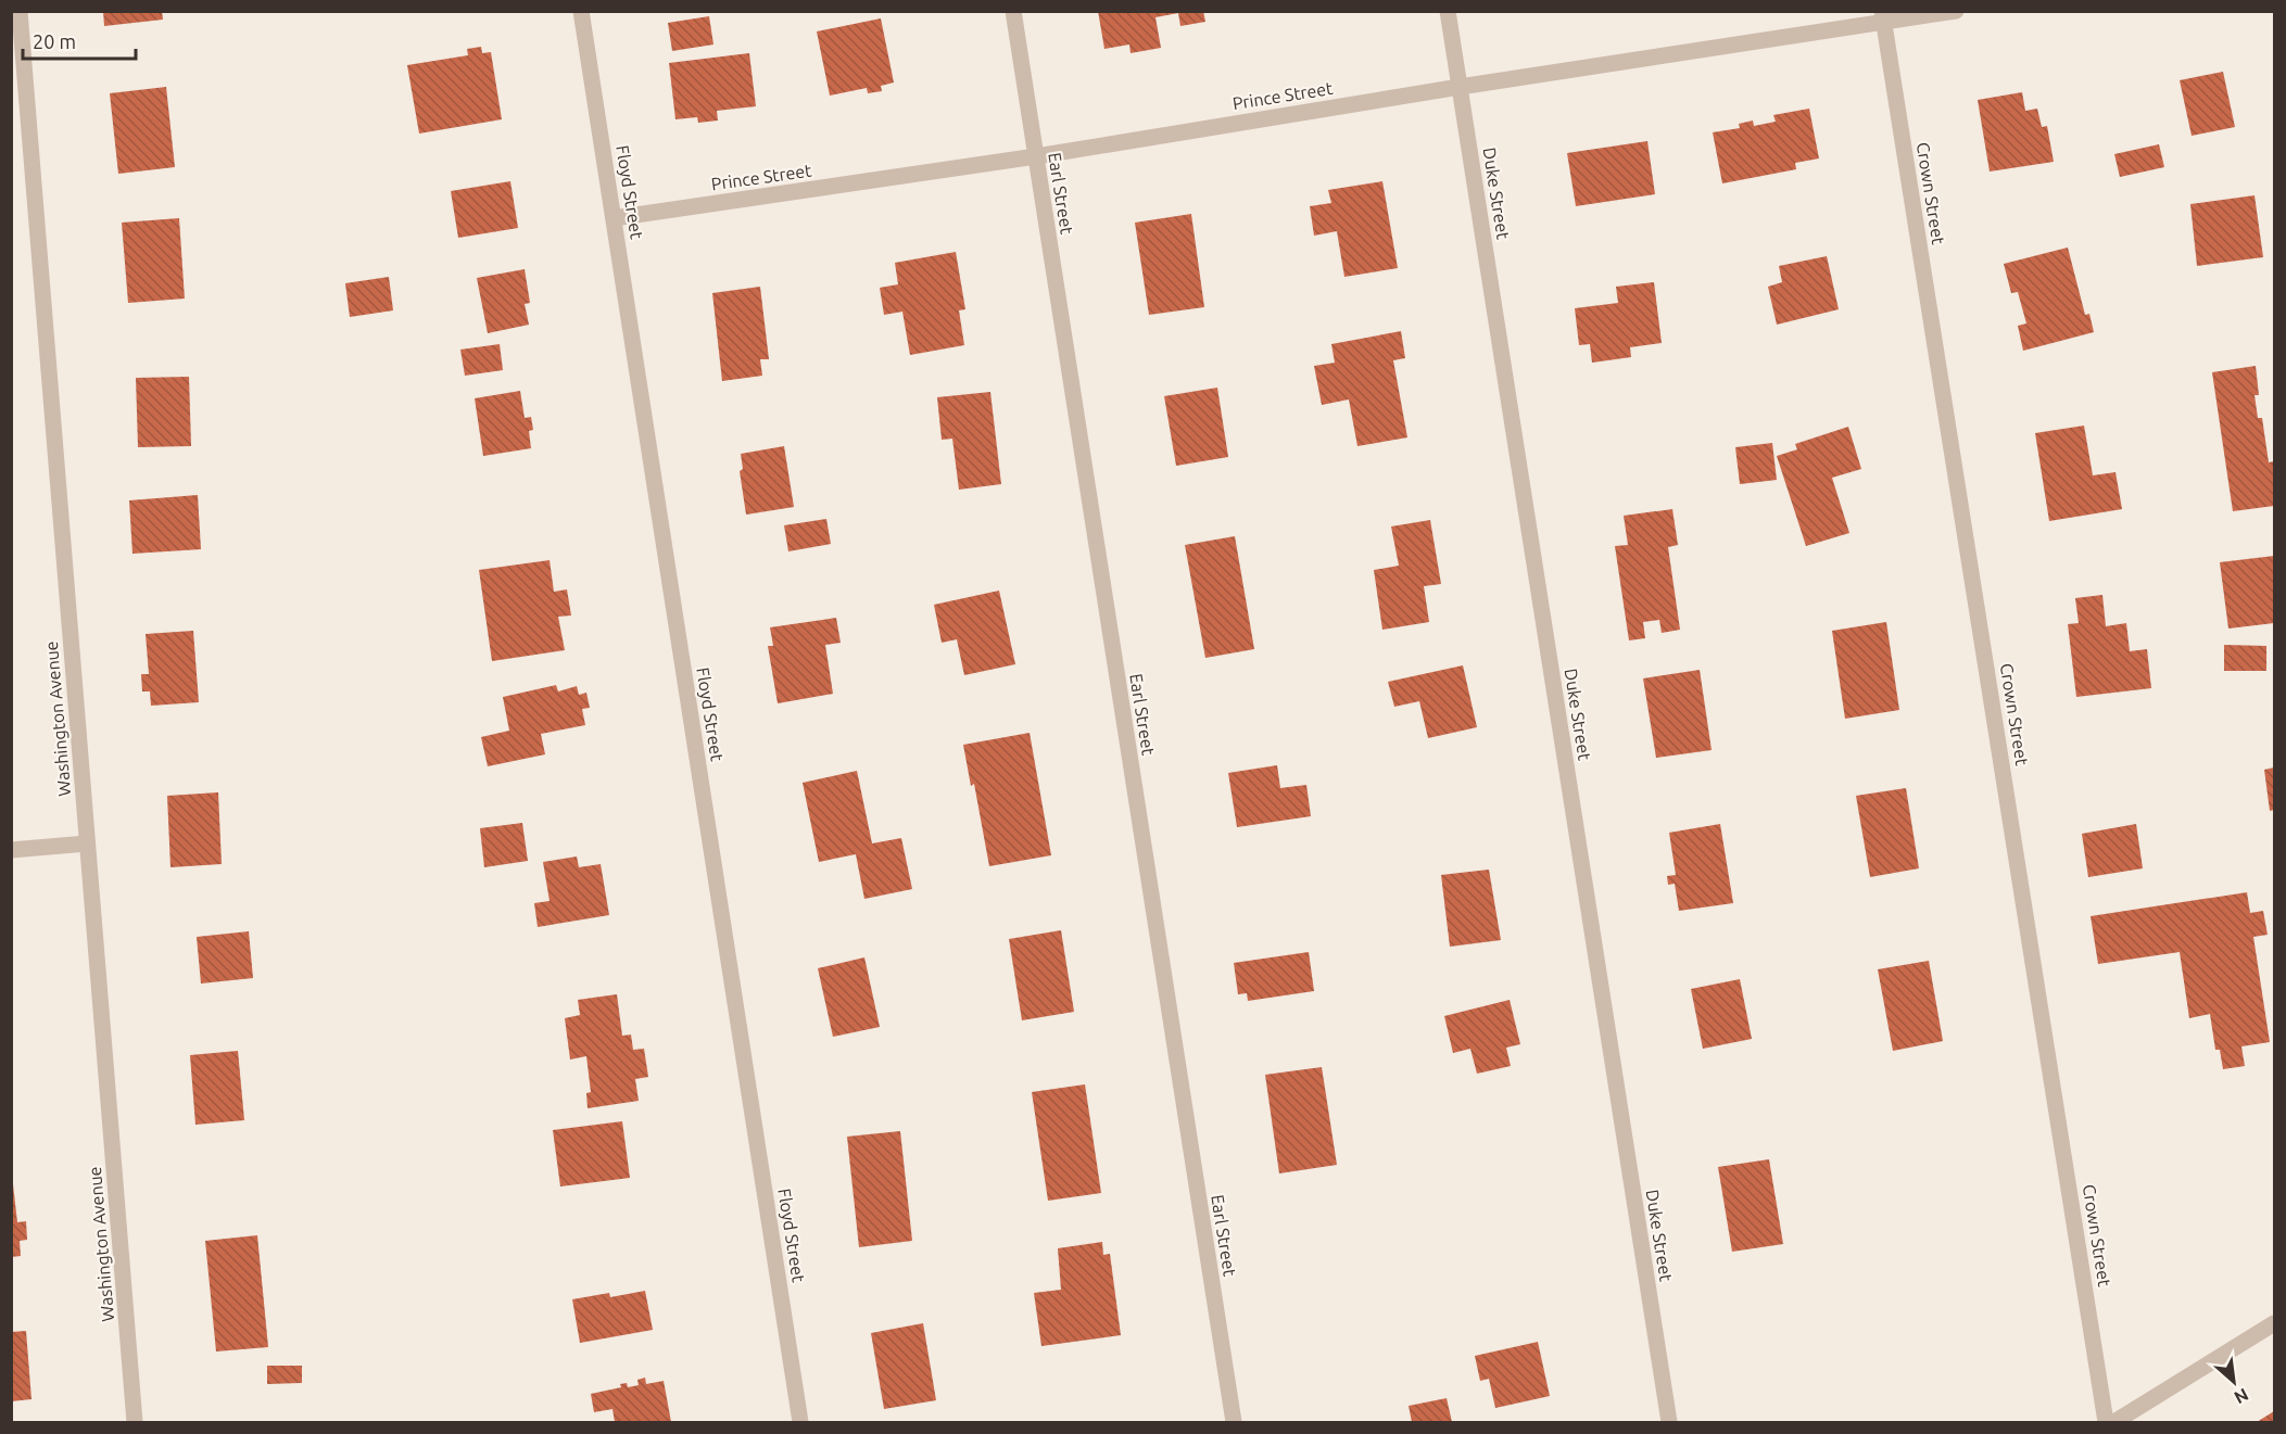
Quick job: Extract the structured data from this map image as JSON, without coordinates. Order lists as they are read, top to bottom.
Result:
{
  "streets": {
    "street": [
      "Prince Street",
      "Floyd Street",
      "Earl Street",
      "Duke Street",
      "Crown Street",
      "Washington Avenue"
    ]
  },
  "crossings": [
    ["Prince Street", "Floyd Street"],
    ["Prince Street", "Earl Street"],
    ["Prince Street", "Duke Street"],
    ["Prince Street", "Crown Street"]
  ],
  "scale_bar": "20 m",
  "north": "bottom right"
}
